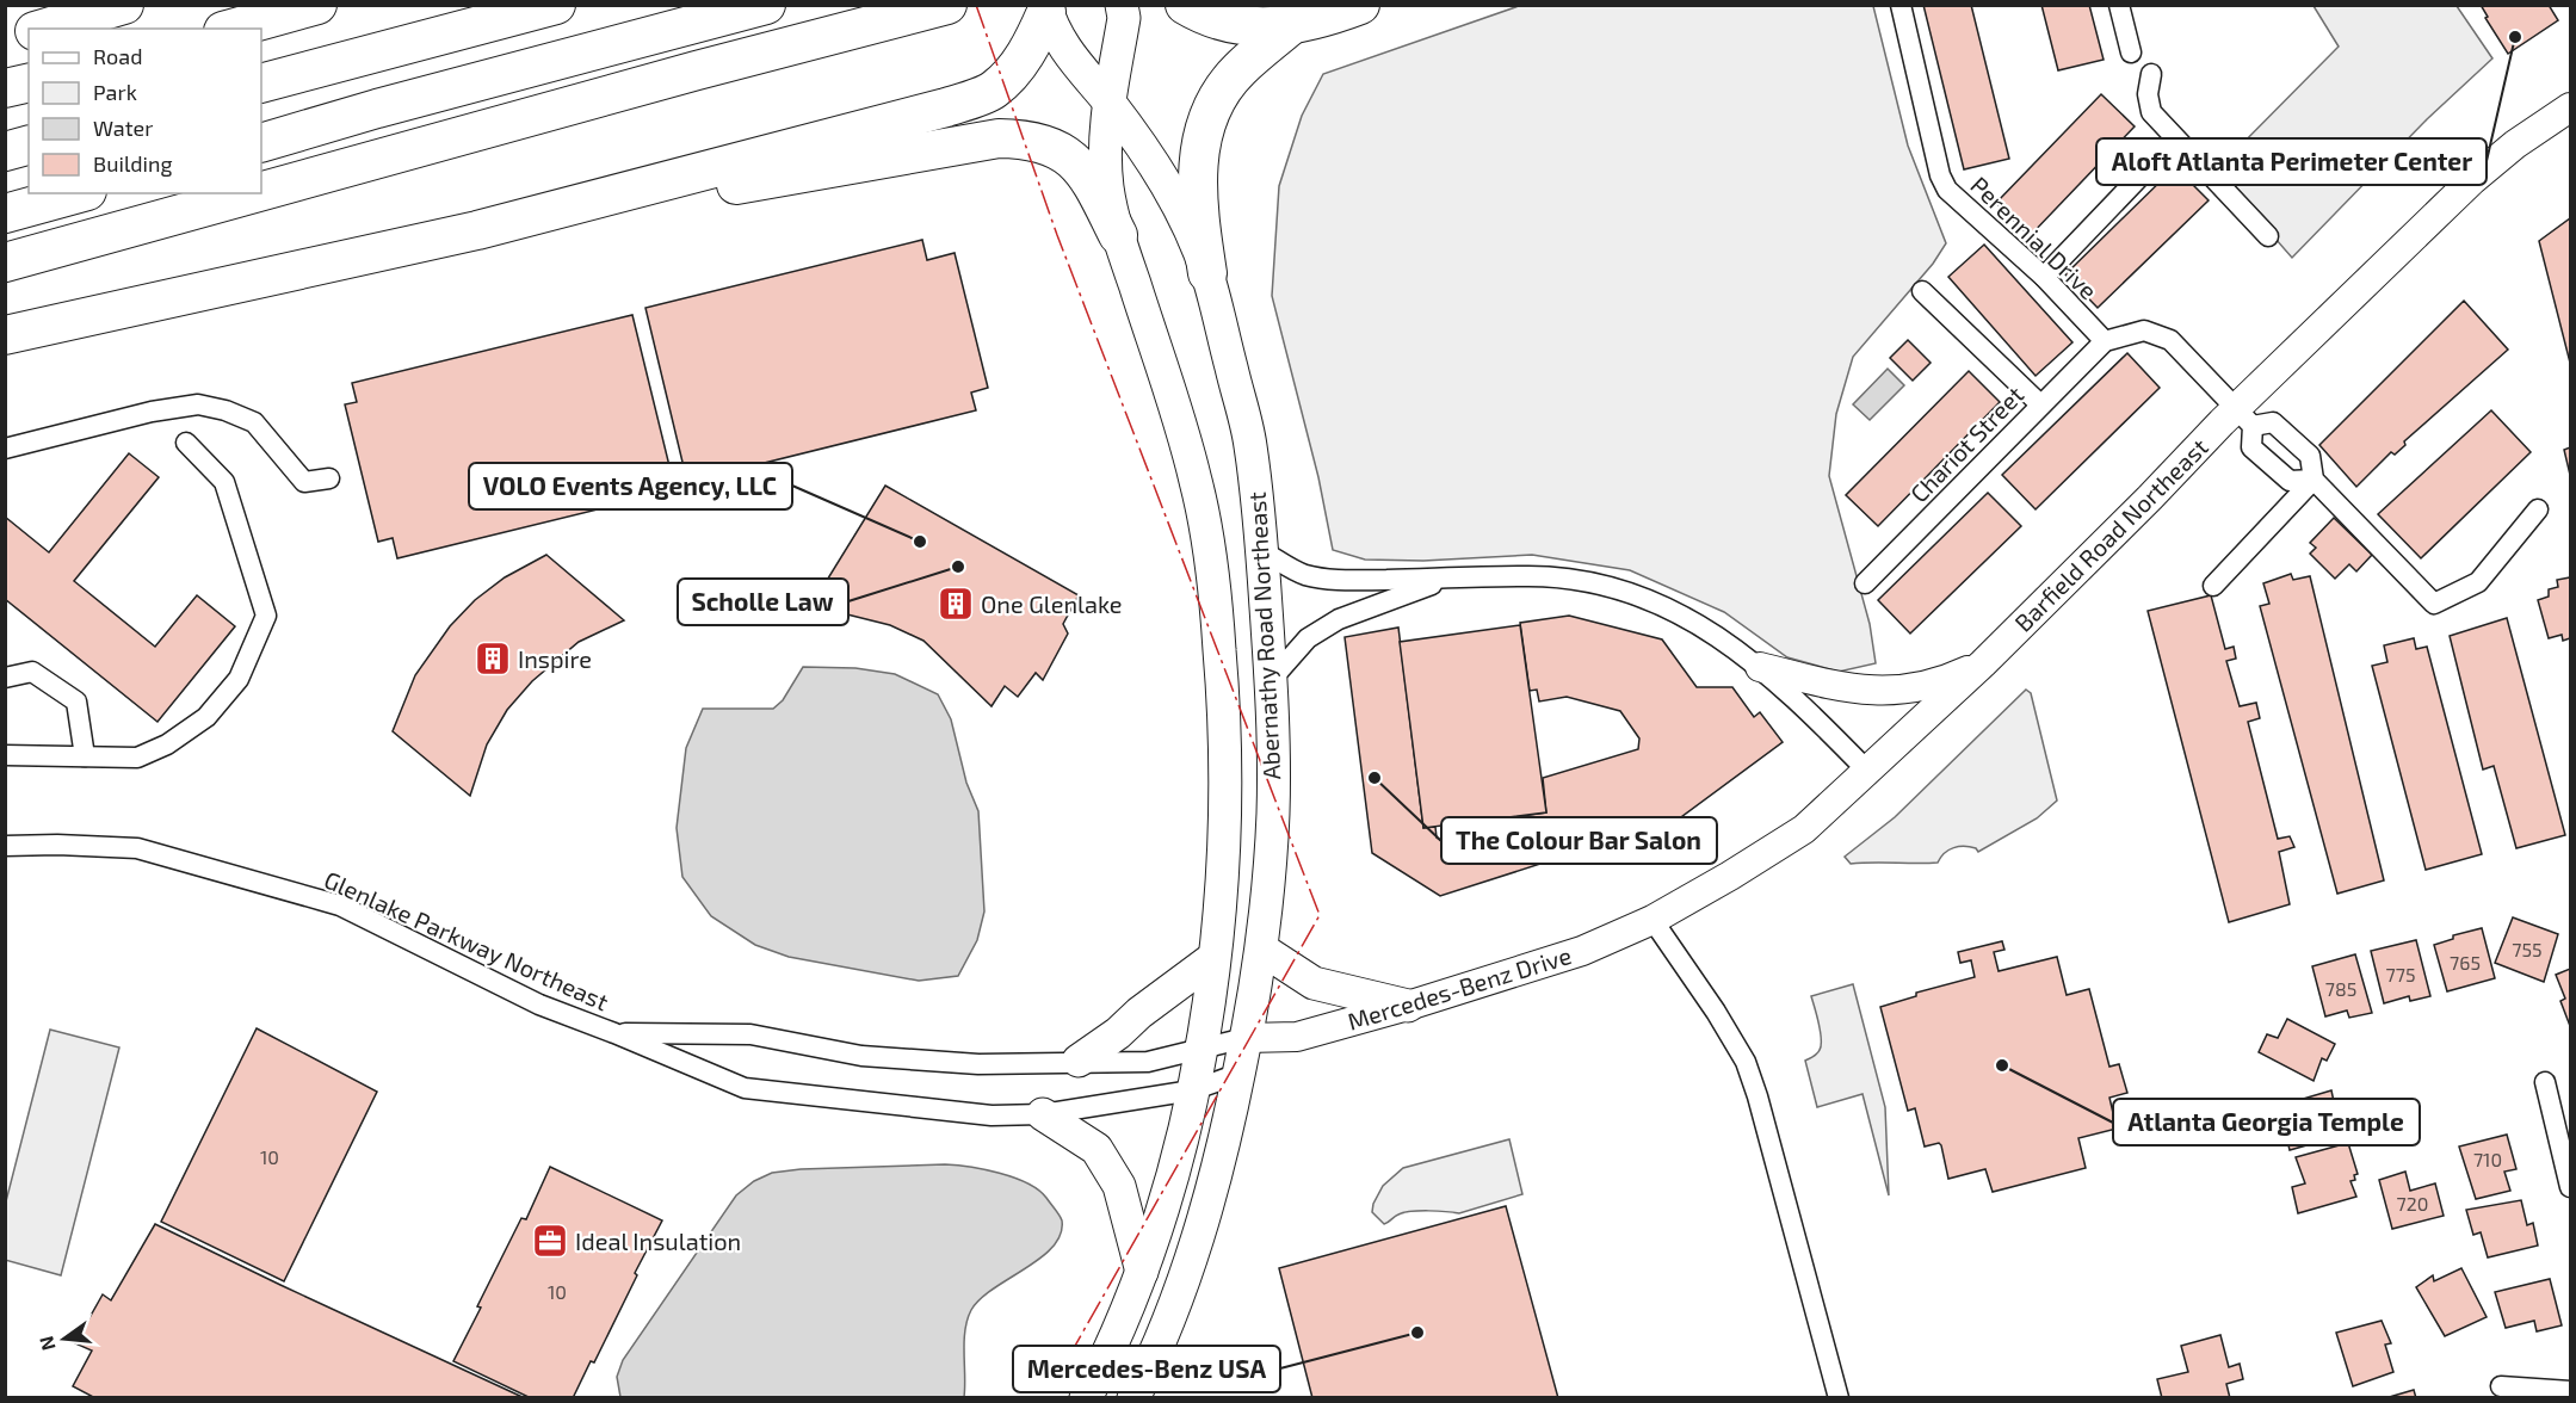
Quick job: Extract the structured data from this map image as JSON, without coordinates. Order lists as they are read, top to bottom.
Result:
{
  "streets": {
    "main road": ["Abernathy Road Northeast"],
    "street": [
      "Perennial Drive",
      "Chariot Street",
      "Barfield Road Northeast",
      "Glenlake Parkway Northeast",
      "Mercedes-Benz Drive"
    ]
  },
  "crossings": [
    ["Perennial Drive", "Chariot Street"],
    ["Barfield Road Northeast", "Mercedes-Benz Drive"],
    ["Abernathy Road Northeast", "Glenlake Parkway Northeast"],
    ["Abernathy Road Northeast", "Mercedes-Benz Drive"],
    ["Glenlake Parkway Northeast", "Mercedes-Benz Drive"]
  ],
  "places": {
    "other": [
      "Aloft Atlanta Perimeter Center",
      "VOLO Events Agency, LLC",
      "Scholle Law",
      "The Colour Bar Salon",
      "Atlanta Georgia Temple",
      "Mercedes-Benz USA"
    ],
    "building": ["One Glenlake", "Inspire"],
    "office": ["Ideal Insulation"]
  },
  "house_numbers": [
    "755",
    "765",
    "775",
    "785",
    "10",
    "710",
    "720",
    "10"
  ],
  "legend": [
    "Road",
    "Park",
    "Water",
    "Building"
  ],
  "north": "left"
}
